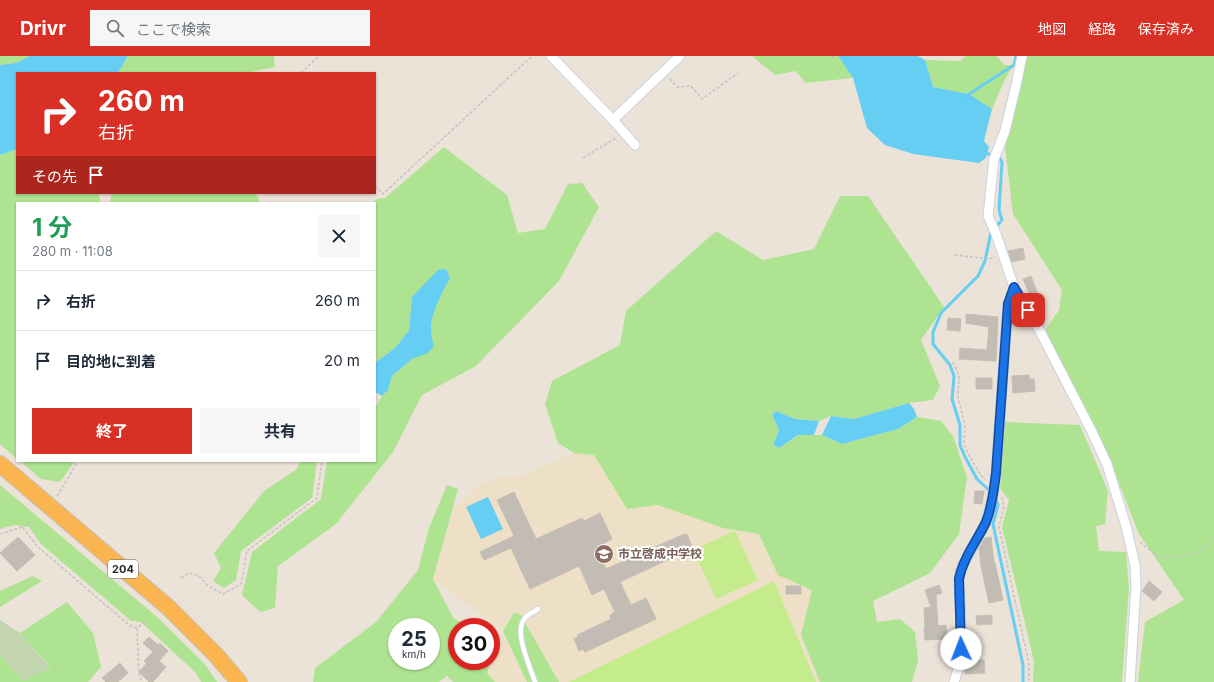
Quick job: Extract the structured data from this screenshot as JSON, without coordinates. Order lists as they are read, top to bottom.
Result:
{
  "streets": {
    "highway": ["204"]
  },
  "places": {
    "school or university": ["市立啓成中学校"]
  },
  "page": {
    "header": "Drivr",
    "search": "ここで検索",
    "nav": ["地図", "経路", "保存済み"],
    "turn": ["260 m", "右折"],
    "then": "その先",
    "heading": ["1 分", "280 m · 11:08"],
    "list": [
      {
        "name": "右折",
        "value": "260 m"
      },
      {
        "name": "目的地に到着",
        "value": "20 m"
      }
    ],
    "buttons": ["終了", "共有"],
    "speed": "25 km/h",
    "limit": "30"
  }
}
